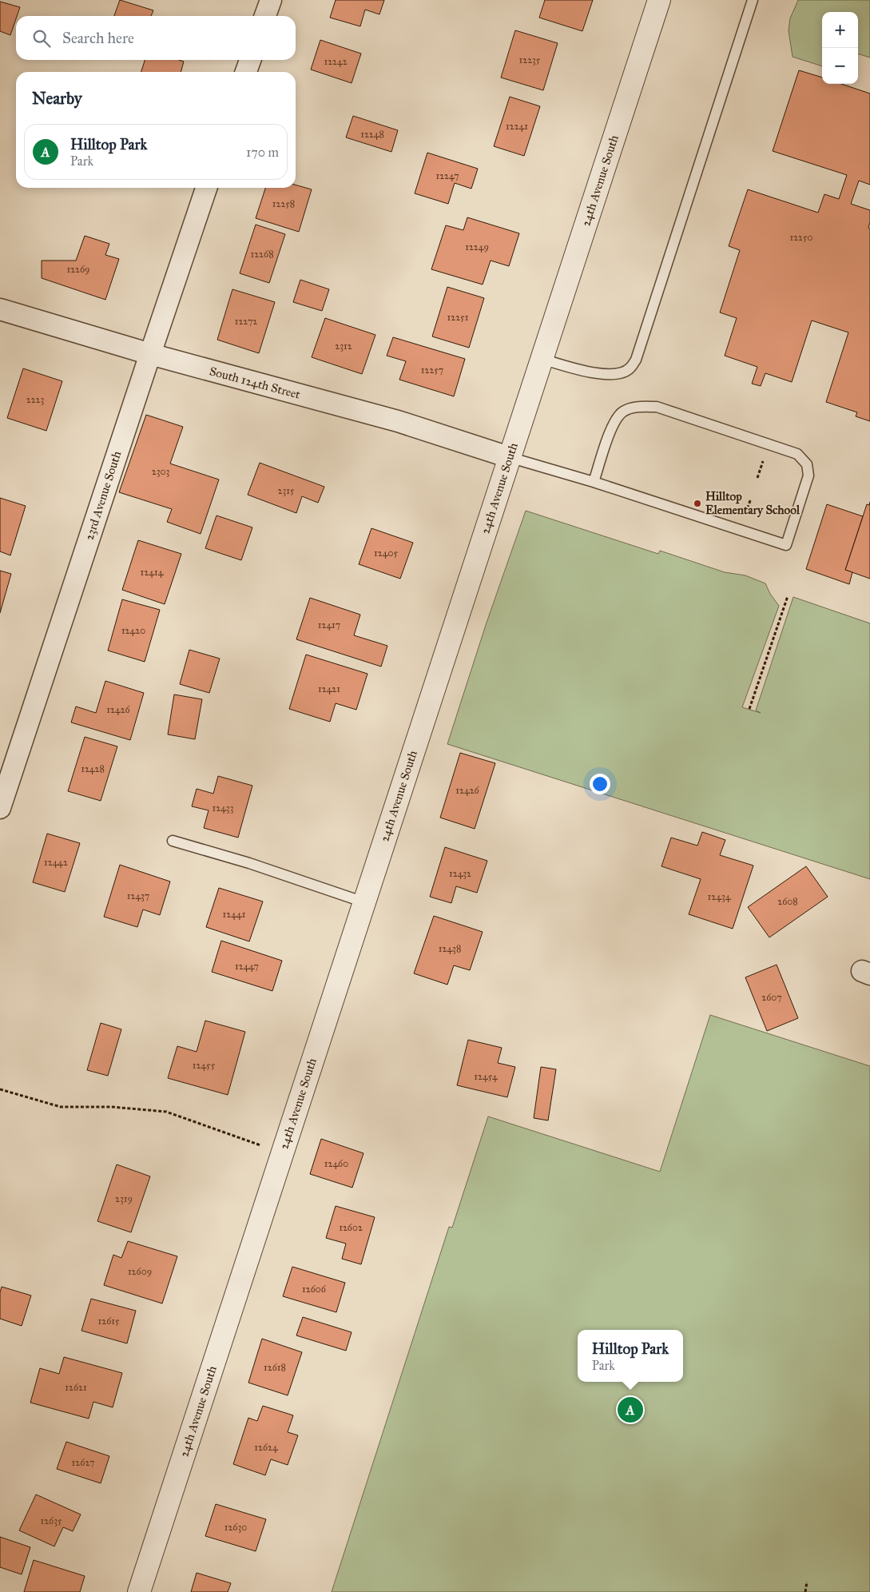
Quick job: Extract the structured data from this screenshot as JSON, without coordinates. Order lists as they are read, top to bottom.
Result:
{
  "streets": {
    "street": ["24th Avenue South", "South 124th Street", "23rd Avenue South"]
  },
  "crossings": [
    ["24th Avenue South", "South 124th Street"],
    ["South 124th Street", "23rd Avenue South"]
  ],
  "places": ["Hilltop Elementary School"],
  "house_numbers": [
    "12235",
    "12242",
    "12241",
    "12248",
    "12247",
    "12258",
    "12250",
    "12249",
    "12268",
    "12269",
    "12251",
    "12272",
    "2312",
    "12257",
    "2223",
    "2303",
    "2315",
    "12405",
    "12414",
    "12417",
    "12420",
    "12421",
    "12426",
    "12428",
    "12426",
    "12433",
    "12442",
    "12432",
    "12437",
    "12434",
    "2608",
    "12441",
    "12438",
    "12447",
    "2607",
    "12455",
    "12454",
    "12460",
    "2319",
    "12602",
    "12609",
    "12606",
    "12615",
    "12618",
    "12621",
    "12624",
    "12627",
    "12635",
    "12630"
  ],
  "page": {
    "map_buttons": ["+", "−"],
    "search": "Search here",
    "heading": "Nearby",
    "list": [
      {
        "mark": "A",
        "name": "Hilltop Park",
        "note": "Park",
        "value": "170 m"
      }
    ],
    "popup": ["Hilltop Park", "Park"],
    "pins": "A"
  }
}
